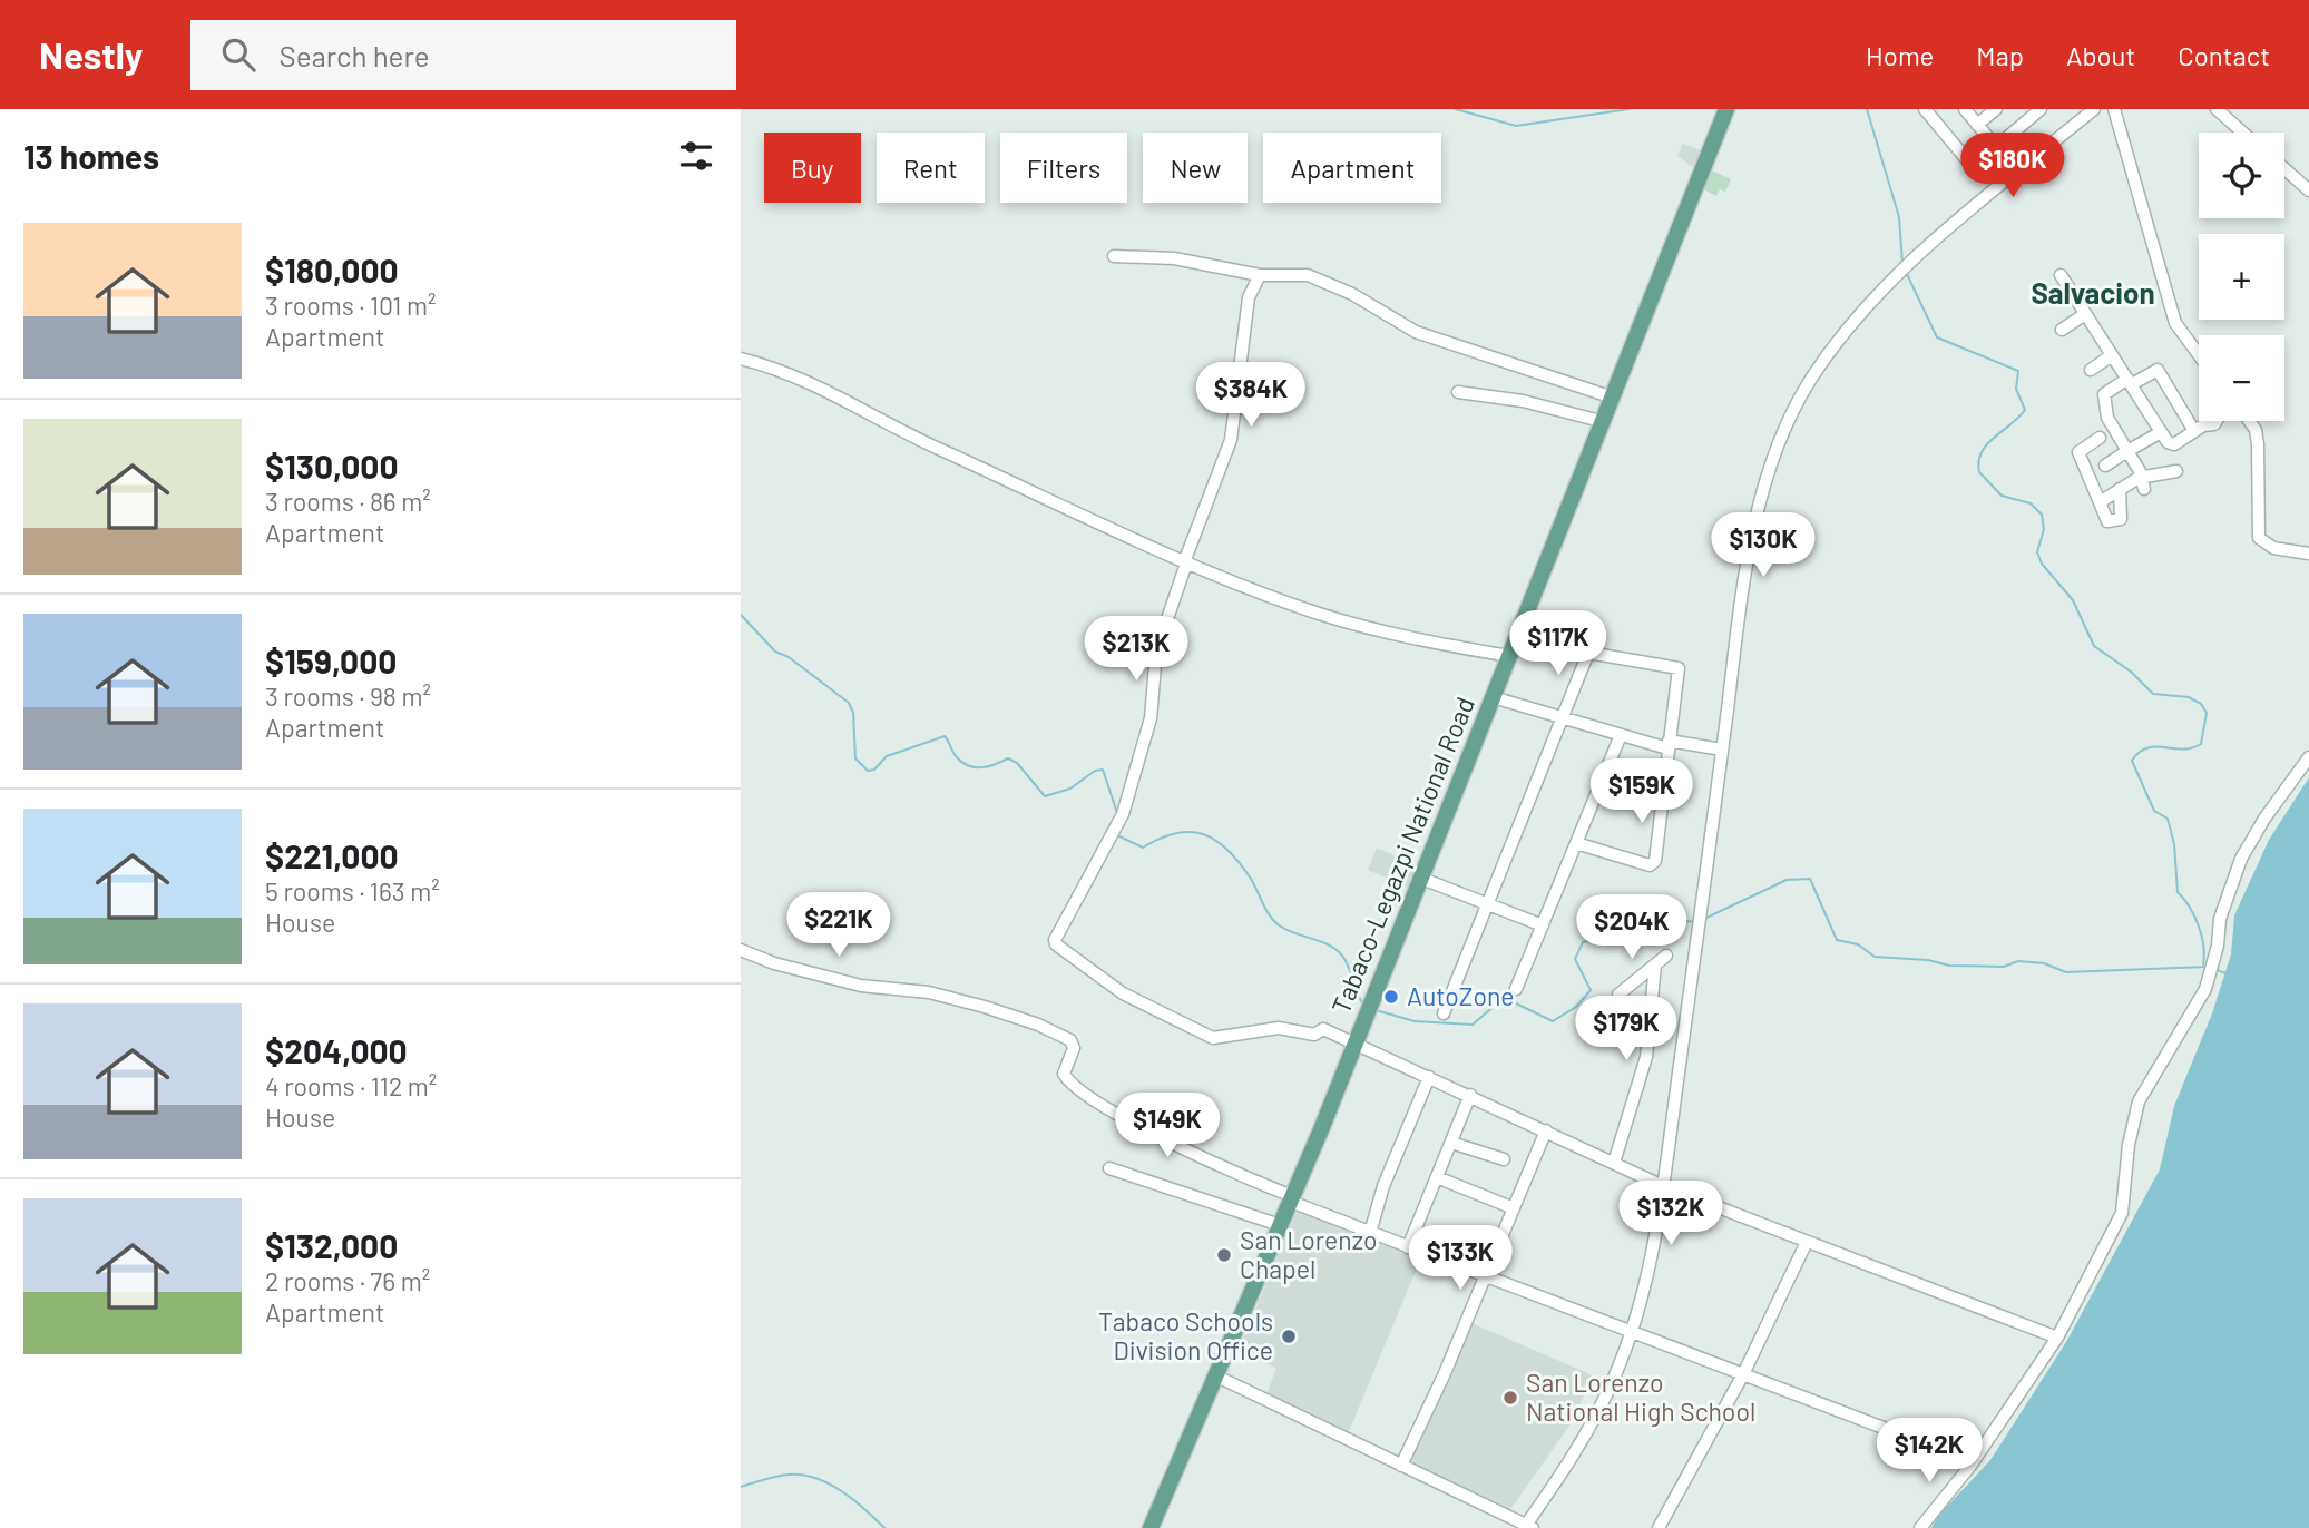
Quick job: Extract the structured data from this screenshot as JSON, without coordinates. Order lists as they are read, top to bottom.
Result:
{
  "streets": {
    "main road": ["Tabaco-Legazpi National Road"]
  },
  "districts": ["Salvacion"],
  "places": [
    "AutoZone",
    "San Lorenzo Chapel",
    "Tabaco Schools Division Office",
    "San Lorenzo National High School"
  ],
  "page": {
    "header": "Nestly",
    "search": "Search here",
    "nav": [
      "Home",
      "Map",
      "About",
      "Contact"
    ],
    "heading": "13 homes",
    "map_buttons": ["+", "−"],
    "price": [
      "$180K",
      "$384K",
      "$130K",
      "$117K",
      "$213K",
      "$159K",
      "$221K",
      "$204K",
      "$179K",
      "$149K",
      "$132K",
      "$133K",
      "$142K"
    ],
    "chip": [
      "Buy",
      "Rent",
      "Filters",
      "New",
      "Apartment"
    ],
    "list": [
      {
        "name": "$180,000",
        "note": "3 rooms · 101 m² · Apartment"
      },
      {
        "name": "$130,000",
        "note": "3 rooms · 86 m² · Apartment"
      },
      {
        "name": "$159,000",
        "note": "3 rooms · 98 m² · Apartment"
      },
      {
        "name": "$221,000",
        "note": "5 rooms · 163 m² · House"
      },
      {
        "name": "$204,000",
        "note": "4 rooms · 112 m² · House"
      },
      {
        "name": "$132,000",
        "note": "2 rooms · 76 m² · Apartment"
      }
    ]
  }
}
